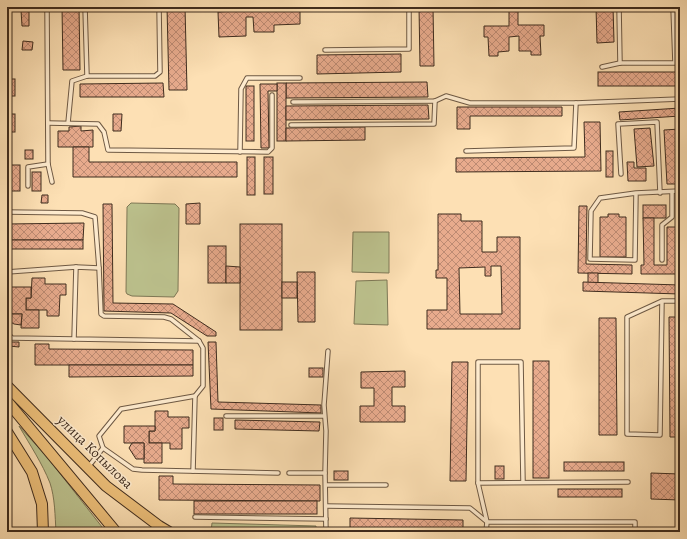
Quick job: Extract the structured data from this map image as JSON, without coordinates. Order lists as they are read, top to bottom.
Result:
{
  "streets": {
    "main road": ["улица Копылова"]
  }
}
